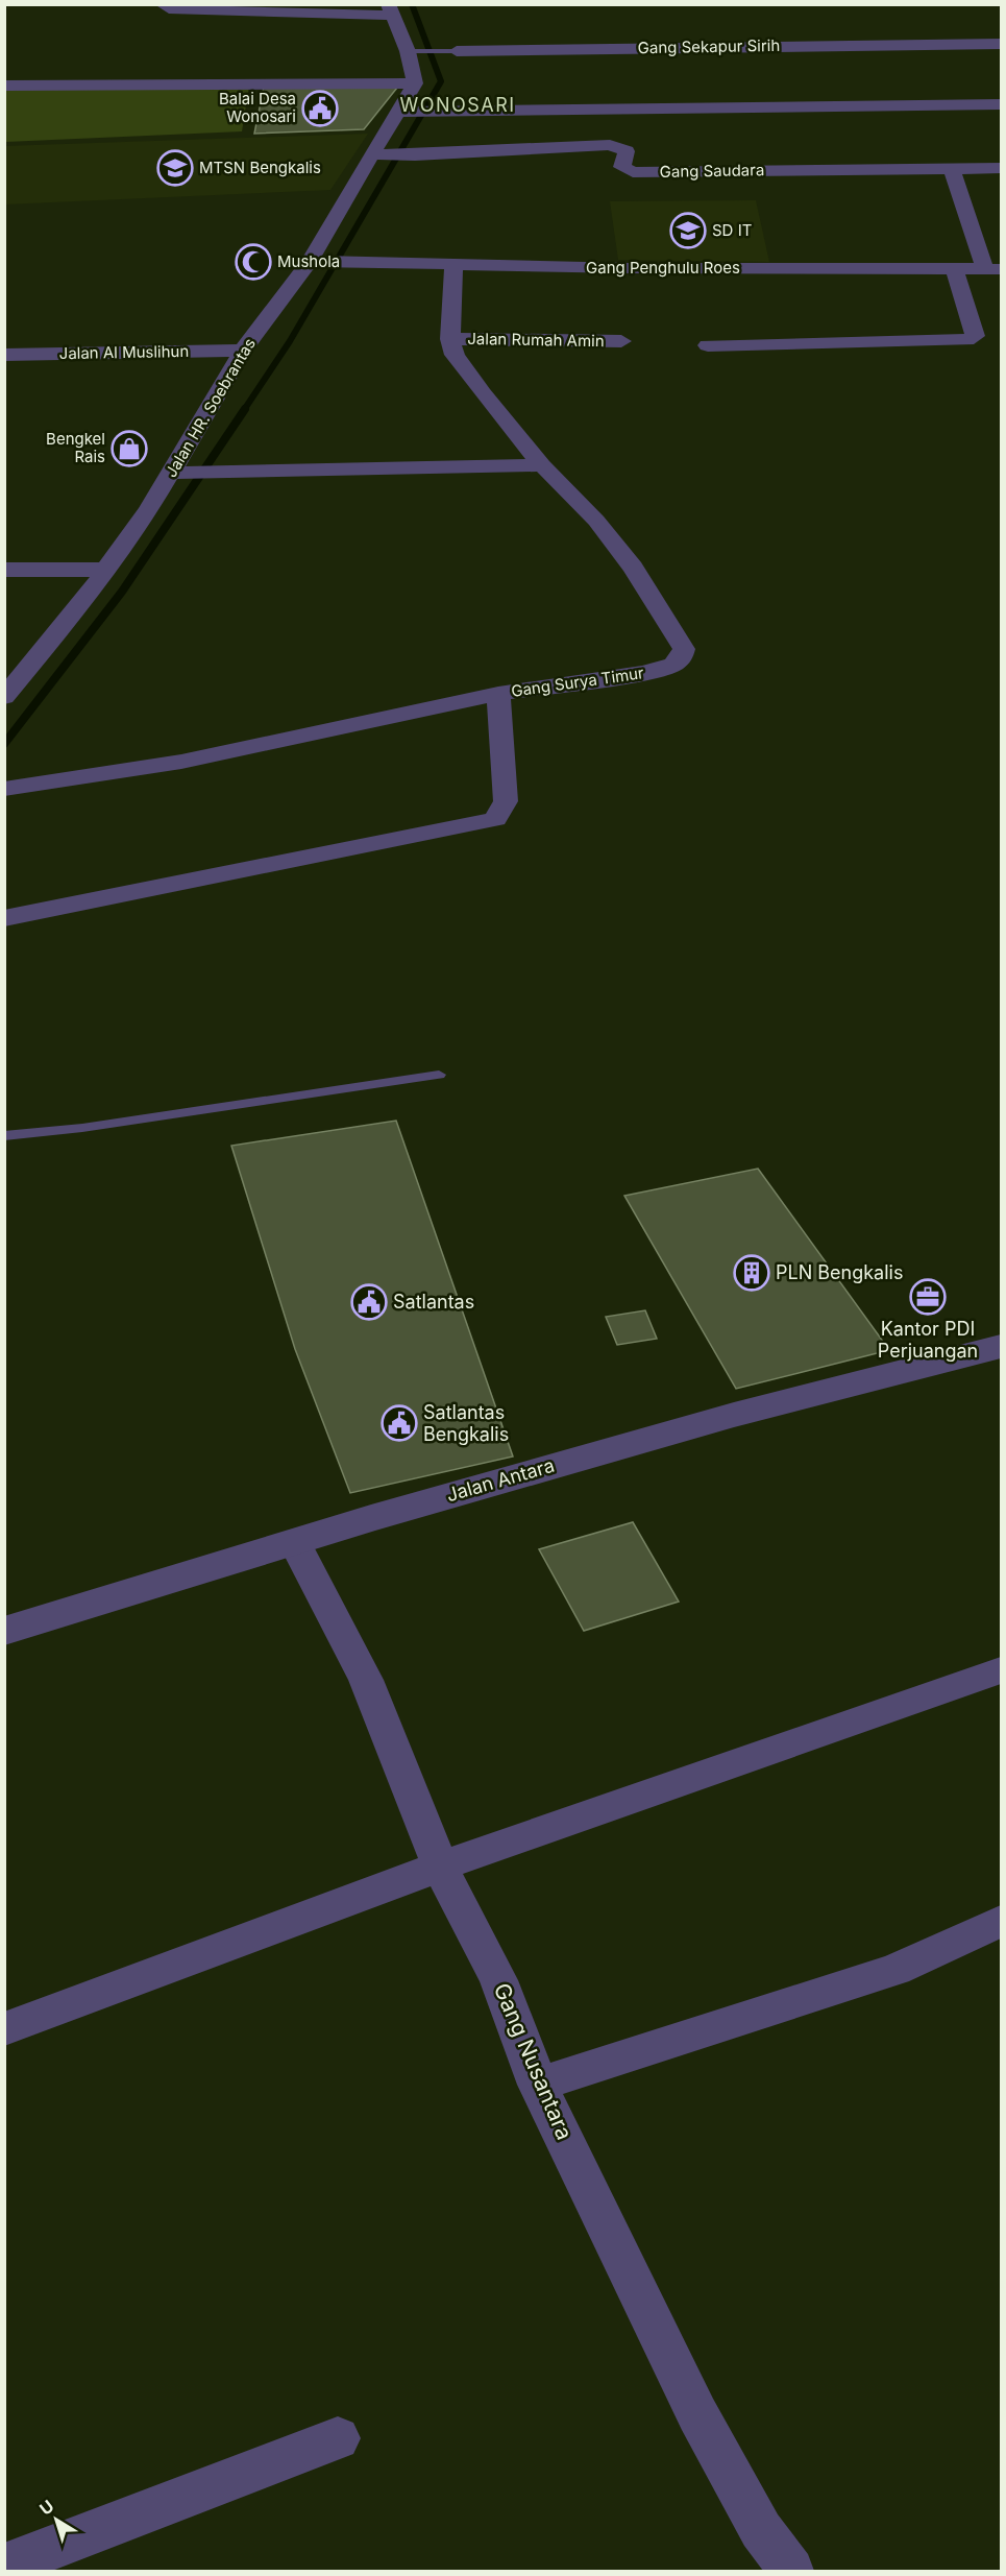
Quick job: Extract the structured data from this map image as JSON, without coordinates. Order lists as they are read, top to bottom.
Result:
{
  "streets": {
    "street": [
      "Gang Sekapur Sirih",
      "Gang Saudara",
      "Gang Penghulu Roes",
      "Jalan Rumah Amin",
      "Jalan Al Muslihun",
      "Jalan HR. Soebrantas",
      "Gang Surya Timur",
      "Jalan Antara",
      "Gang Nusantara"
    ]
  },
  "crossings": [
    ["Gang Saudara", "Jalan HR. Soebrantas"],
    ["Gang Penghulu Roes", "Jalan HR. Soebrantas"],
    ["Gang Penghulu Roes", "Gang Surya Timur"],
    ["Jalan Rumah Amin", "Gang Surya Timur"],
    ["Jalan Al Muslihun", "Jalan HR. Soebrantas"],
    ["Jalan Antara", "Gang Nusantara"]
  ],
  "districts": ["WONOSARI"],
  "places": {
    "public building": ["Balai Desa Wonosari", "Satlantas", "Satlantas Bengkalis"],
    "school or university": ["MTSN Bengkalis", "SD IT"],
    "mosque": ["Mushola"],
    "shop": ["Bengkel Rais"],
    "building": ["PLN Bengkalis"],
    "office": ["Kantor PDI Perjuangan"]
  },
  "north": "top left"
}
